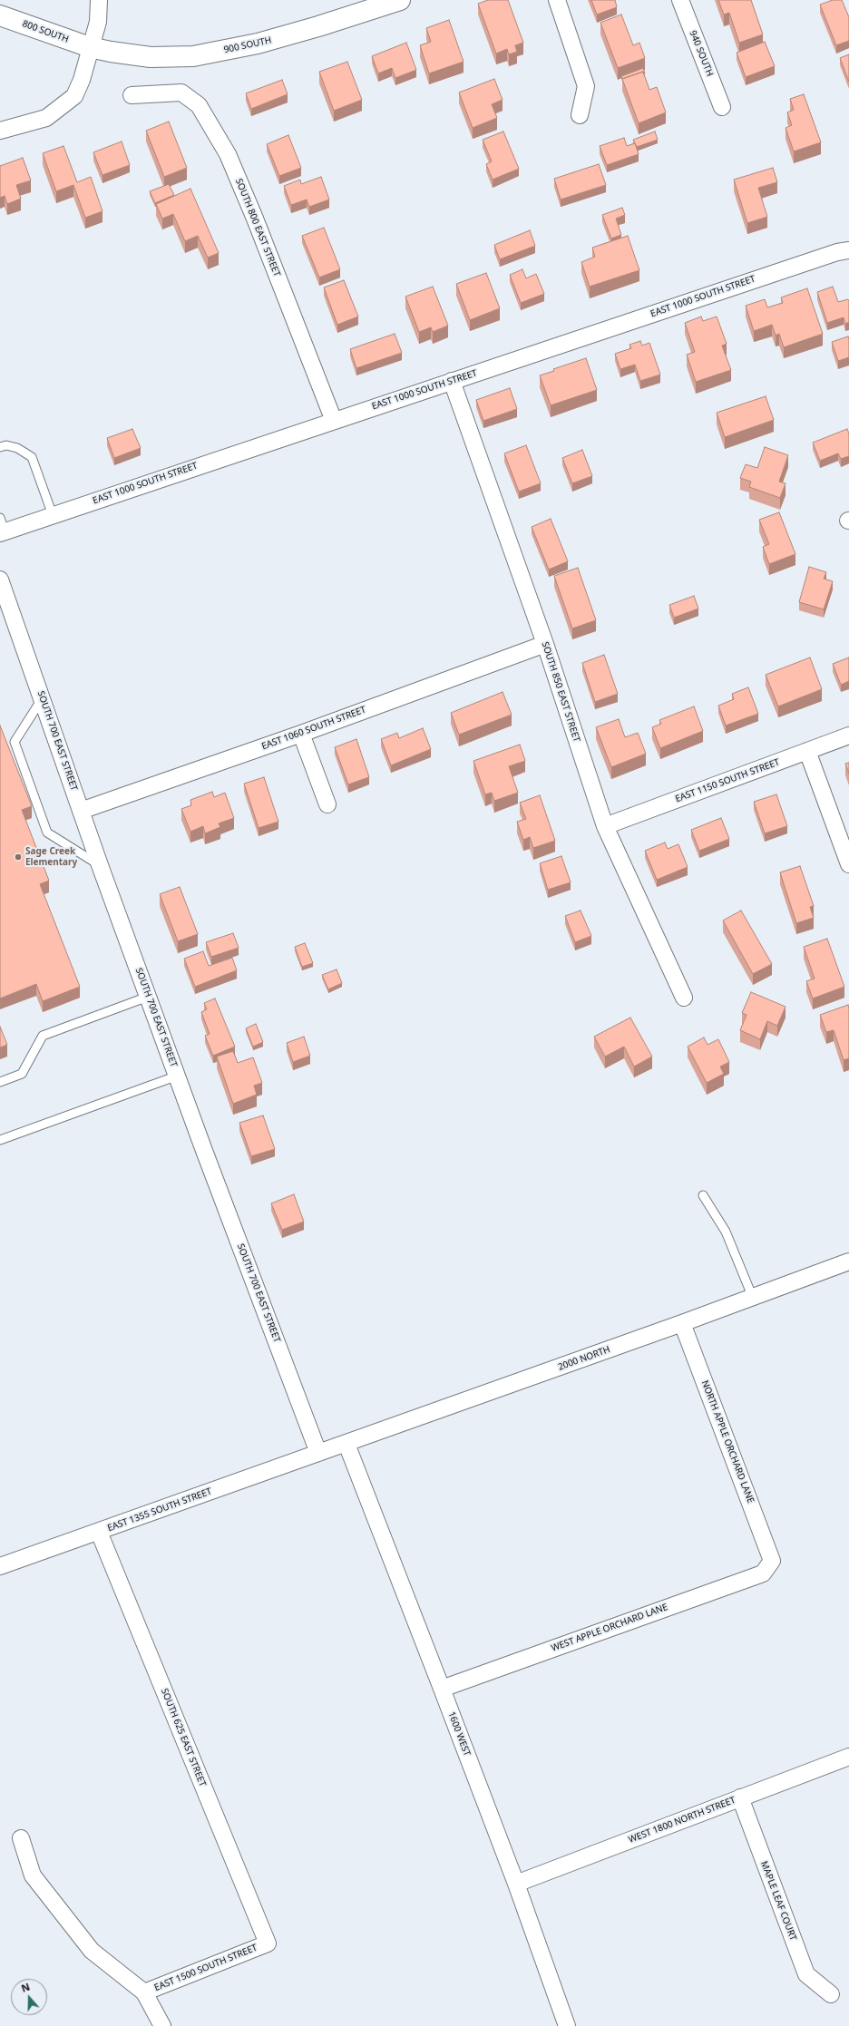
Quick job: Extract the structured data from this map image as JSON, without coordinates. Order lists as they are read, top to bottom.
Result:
{
  "streets": {
    "street": [
      "800 SOUTH",
      "900 SOUTH",
      "940 SOUTH",
      "SOUTH 800 EAST STREET",
      "EAST 1000 SOUTH STREET",
      "SOUTH 850 EAST STREET",
      "EAST 1060 SOUTH STREET",
      "SOUTH 700 EAST STREET",
      "EAST 1150 SOUTH STREET",
      "2000 NORTH",
      "NORTH APPLE ORCHARD LANE",
      "EAST 1355 SOUTH STREET",
      "WEST APPLE ORCHARD LANE",
      "1600 WEST",
      "SOUTH 625 EAST STREET",
      "WEST 1800 NORTH STREET",
      "MAPLE LEAF COURT",
      "EAST 1500 SOUTH STREET"
    ]
  },
  "crossings": [
    ["800 SOUTH", "900 SOUTH"],
    ["SOUTH 800 EAST STREET", "EAST 1000 SOUTH STREET"],
    ["EAST 1000 SOUTH STREET", "SOUTH 850 EAST STREET"],
    ["SOUTH 850 EAST STREET", "EAST 1060 SOUTH STREET"],
    ["SOUTH 850 EAST STREET", "EAST 1150 SOUTH STREET"],
    ["EAST 1060 SOUTH STREET", "SOUTH 700 EAST STREET"],
    ["SOUTH 700 EAST STREET", "2000 NORTH"],
    ["SOUTH 700 EAST STREET", "EAST 1355 SOUTH STREET"],
    ["2000 NORTH", "NORTH APPLE ORCHARD LANE"],
    ["2000 NORTH", "EAST 1355 SOUTH STREET"],
    ["2000 NORTH", "1600 WEST"],
    ["NORTH APPLE ORCHARD LANE", "WEST APPLE ORCHARD LANE"],
    ["EAST 1355 SOUTH STREET", "SOUTH 625 EAST STREET"],
    ["WEST APPLE ORCHARD LANE", "1600 WEST"],
    ["1600 WEST", "WEST 1800 NORTH STREET"],
    ["SOUTH 625 EAST STREET", "EAST 1500 SOUTH STREET"],
    ["WEST 1800 NORTH STREET", "MAPLE LEAF COURT"]
  ],
  "places": ["Sage Creek Elementary"],
  "north": "top"
}
